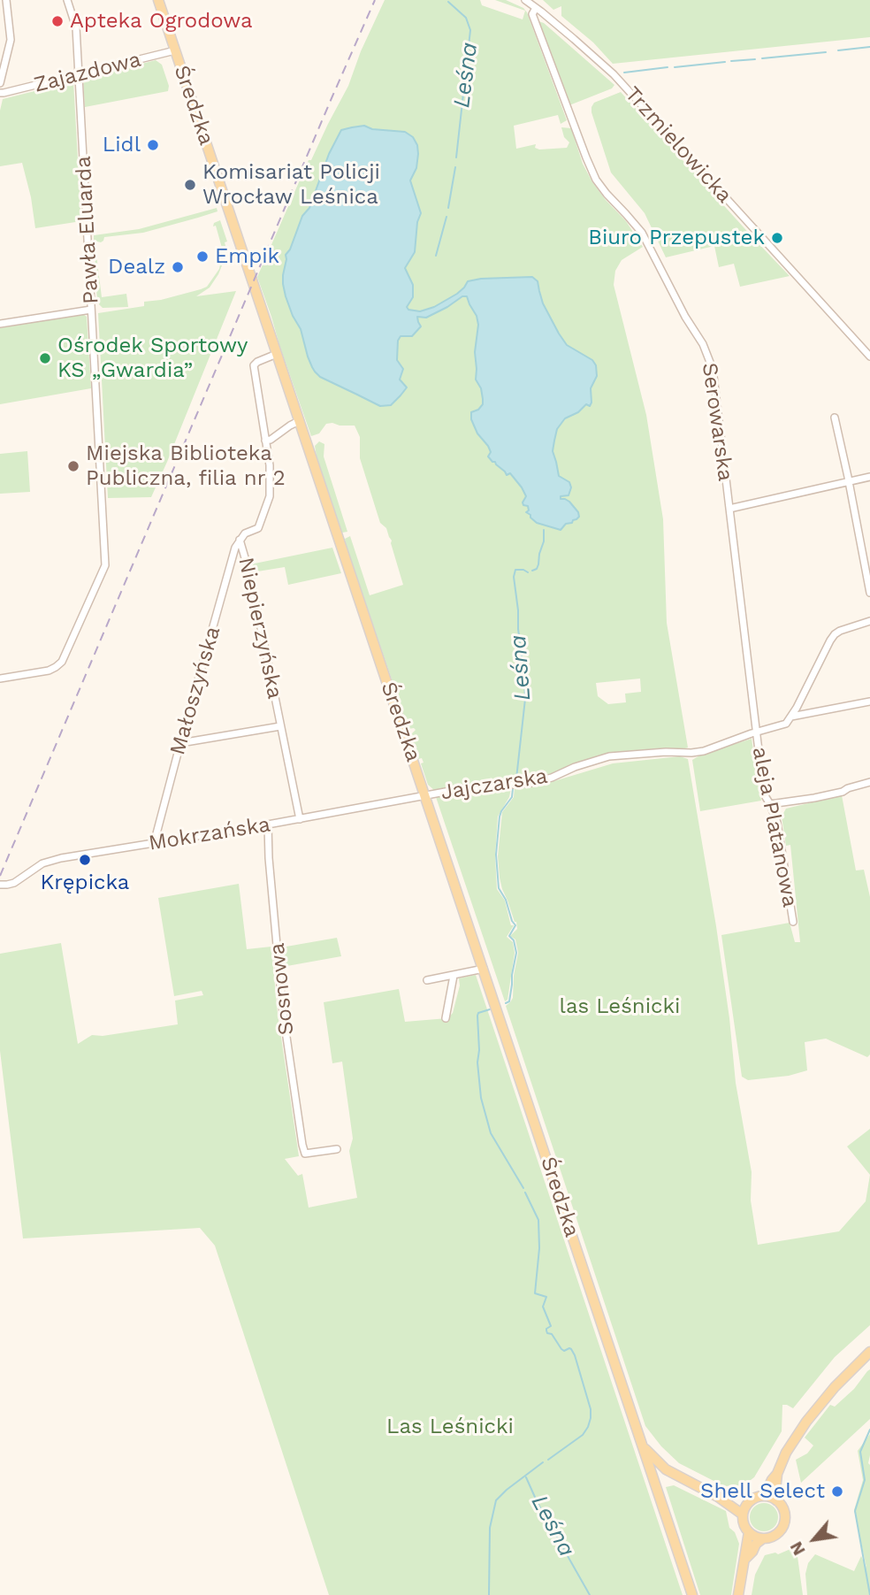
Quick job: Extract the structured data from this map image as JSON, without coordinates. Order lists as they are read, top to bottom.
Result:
{
  "streets": {
    "main road": ["Średzka"],
    "street": [
      "Zajazdowa",
      "Trzmielowicka",
      "Pawła Eluarda",
      "Serowarska",
      "Niepierzyńska",
      "Małoszyńska",
      "Jajczarska",
      "aleja Platanowa",
      "Mokrzańska",
      "Sosnowa"
    ]
  },
  "crossings": [
    ["Zajazdowa", "Średzka"],
    ["Zajazdowa", "Pawła Eluarda"],
    ["Średzka", "Niepierzyńska"],
    ["Średzka", "Jajczarska"],
    ["Średzka", "Mokrzańska"],
    ["Trzmielowicka", "Serowarska"],
    ["Serowarska", "Jajczarska"],
    ["Serowarska", "aleja Platanowa"],
    ["Niepierzyńska", "Małoszyńska"],
    ["Niepierzyńska", "Mokrzańska"],
    ["Małoszyńska", "Mokrzańska"],
    ["Jajczarska", "aleja Platanowa"],
    ["Jajczarska", "Mokrzańska"],
    ["Mokrzańska", "Sosnowa"]
  ],
  "water": ["Leśna"],
  "parks": ["las Leśnicki", "Las Leśnicki"],
  "places": [
    "Apteka Ogrodowa",
    "Lidl",
    "Komisariat Policji Wrocław Leśnica",
    "Biuro Przepustek",
    "Empik",
    "Dealz",
    "Ośrodek Sportowy KS „Gwardia”",
    "Miejska Biblioteka Publiczna, filia nr 2",
    "Krępicka",
    "Shell Select"
  ],
  "north": "bottom left"
}
